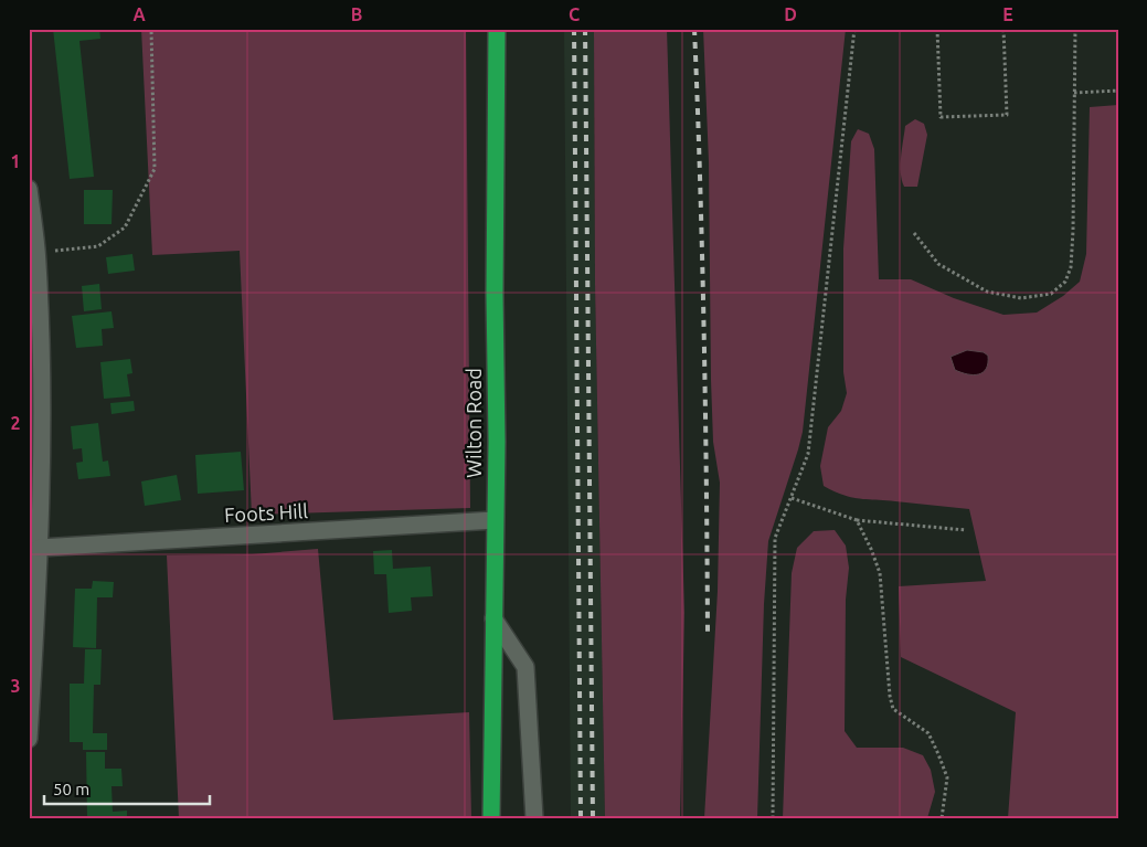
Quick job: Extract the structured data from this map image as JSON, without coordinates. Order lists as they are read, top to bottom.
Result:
{
  "streets": {
    "highway": ["Wilton Road"],
    "street": ["Foots Hill"]
  },
  "crossings": [
    ["Wilton Road", "Foots Hill"]
  ],
  "scale_bar": "50 m",
  "grid": {
    "columns": [
      "A",
      "B",
      "C",
      "D",
      "E"
    ],
    "rows": ["1", "2", "3"]
  }
}
